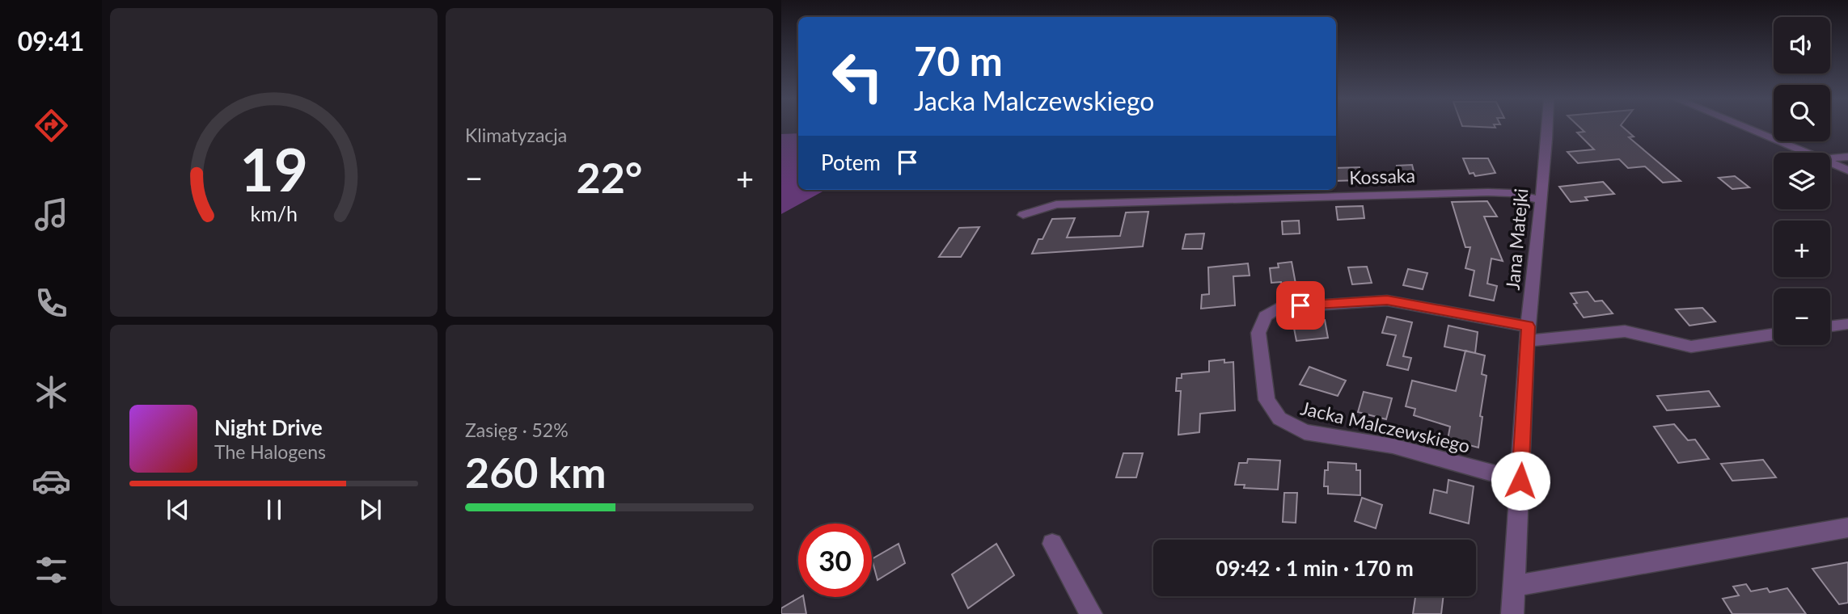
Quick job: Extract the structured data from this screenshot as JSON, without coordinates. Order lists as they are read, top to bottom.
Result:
{
  "streets": {
    "street": ["Kossaka", "Jana Matejki", "Jacka Malczewskiego"]
  },
  "crossings": [
    ["Kossaka", "Jana Matejki"],
    ["Jana Matejki", "Jacka Malczewskiego"]
  ],
  "page": {
    "tabs": "09:41",
    "tile": [
      "Klimatyzacja",
      ["Zasięg · 52%", "260 km"]
    ],
    "map_buttons": ["+", "−"],
    "turn": ["70 m", "Jacka Malczewskiego"],
    "then": "Potem",
    "heat": ["−", "22°", "+"],
    "song": ["Night Drive", "The Halogens"],
    "limit": "30",
    "trip": "09:42 · 1 min · 170 m",
    "gauge": ["19", "km/h"]
  }
}
